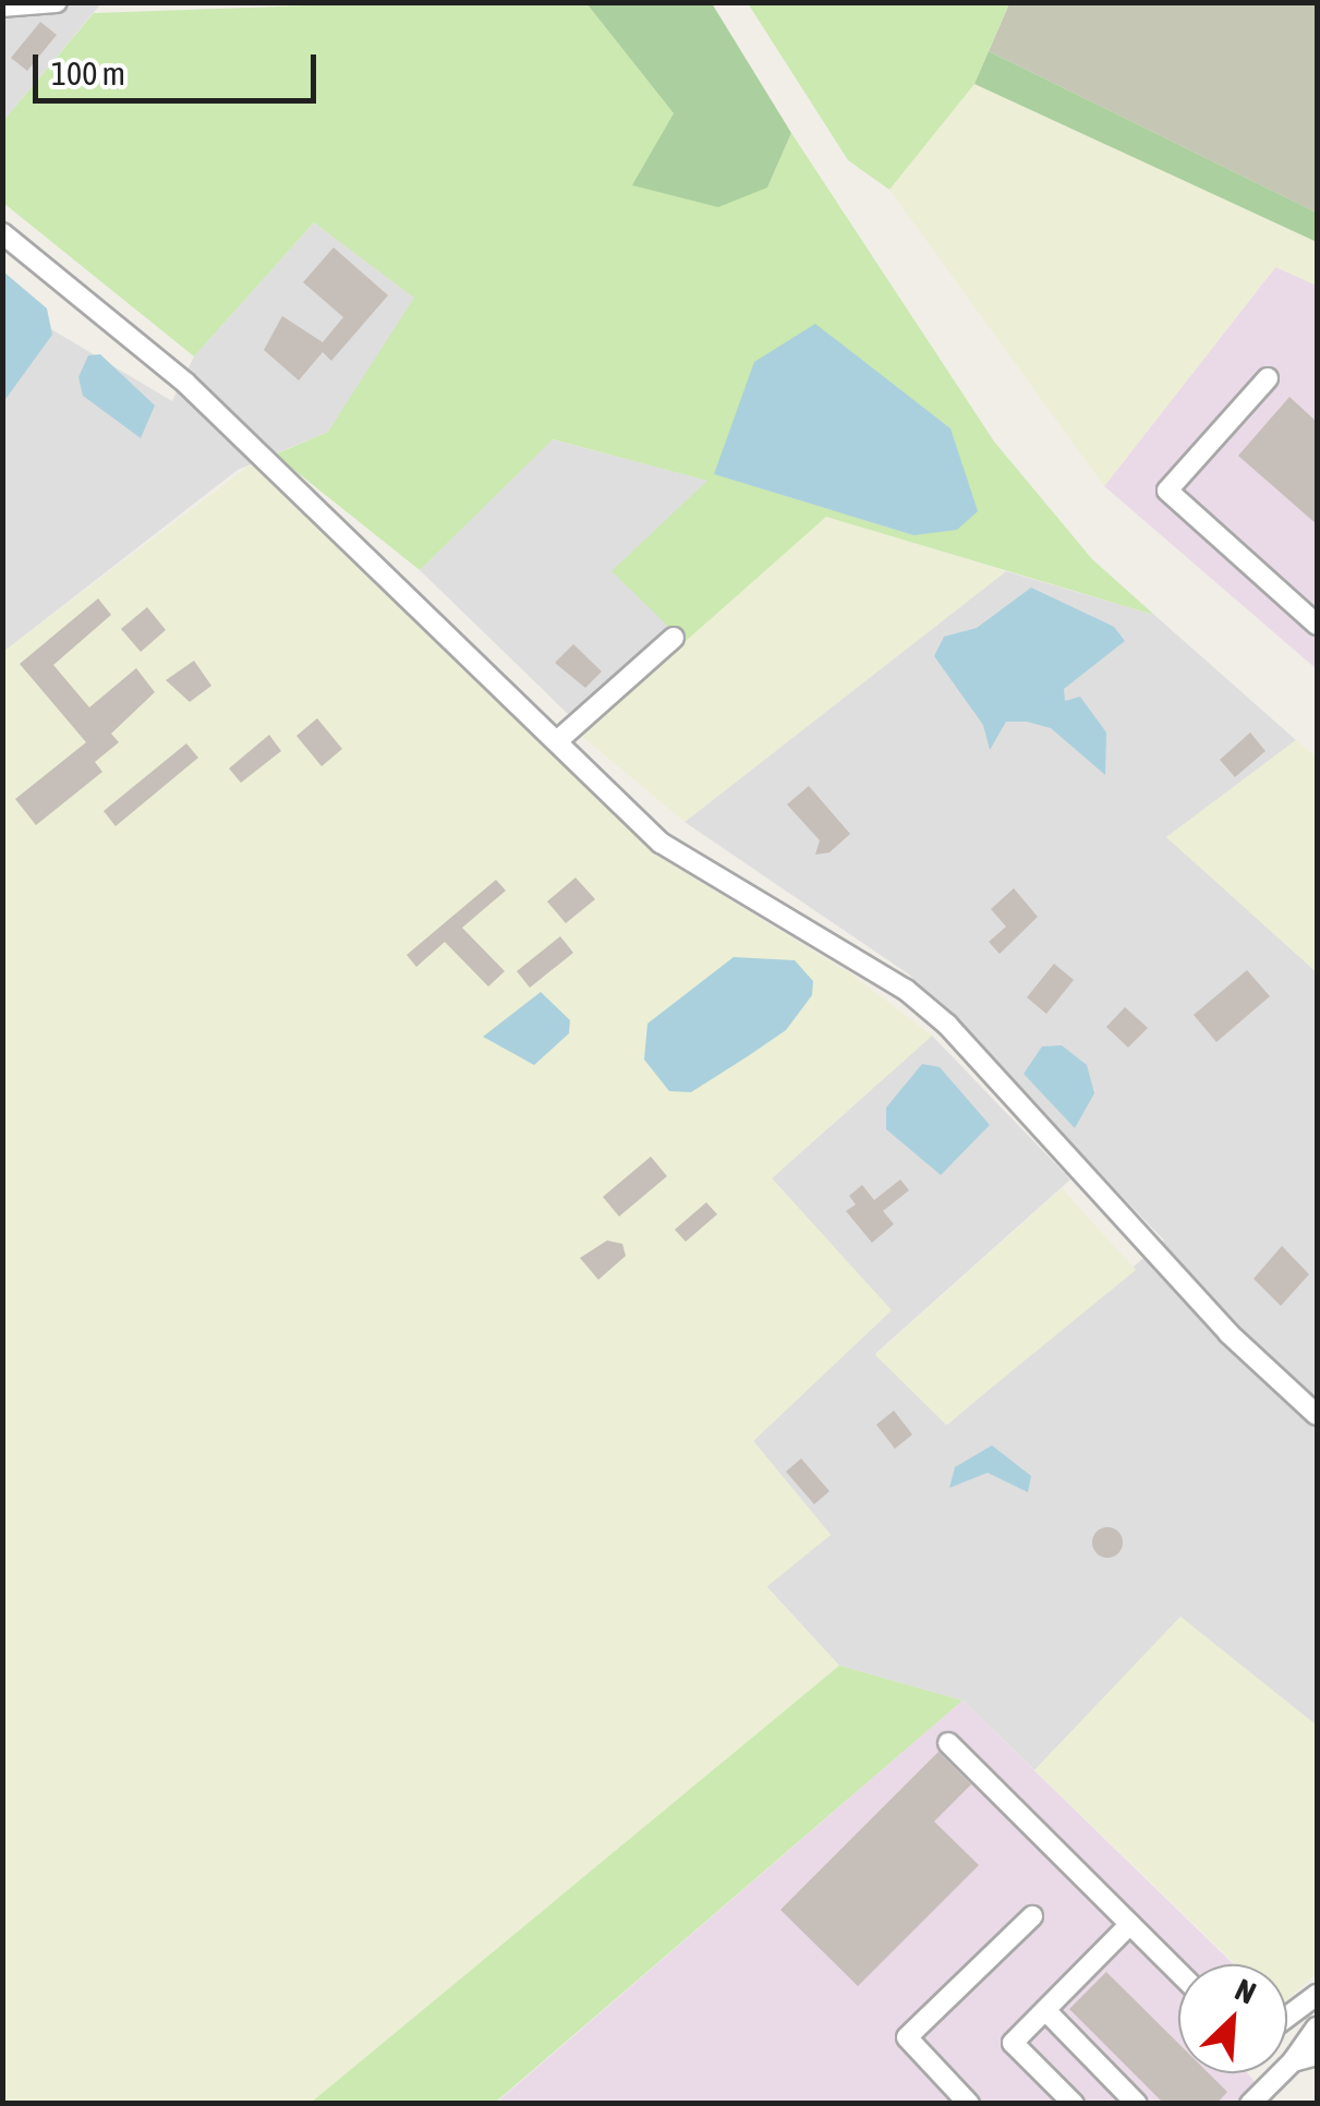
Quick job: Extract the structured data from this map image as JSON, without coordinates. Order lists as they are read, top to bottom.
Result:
{
  "scale_bar": "100 m",
  "north": "top right"
}
